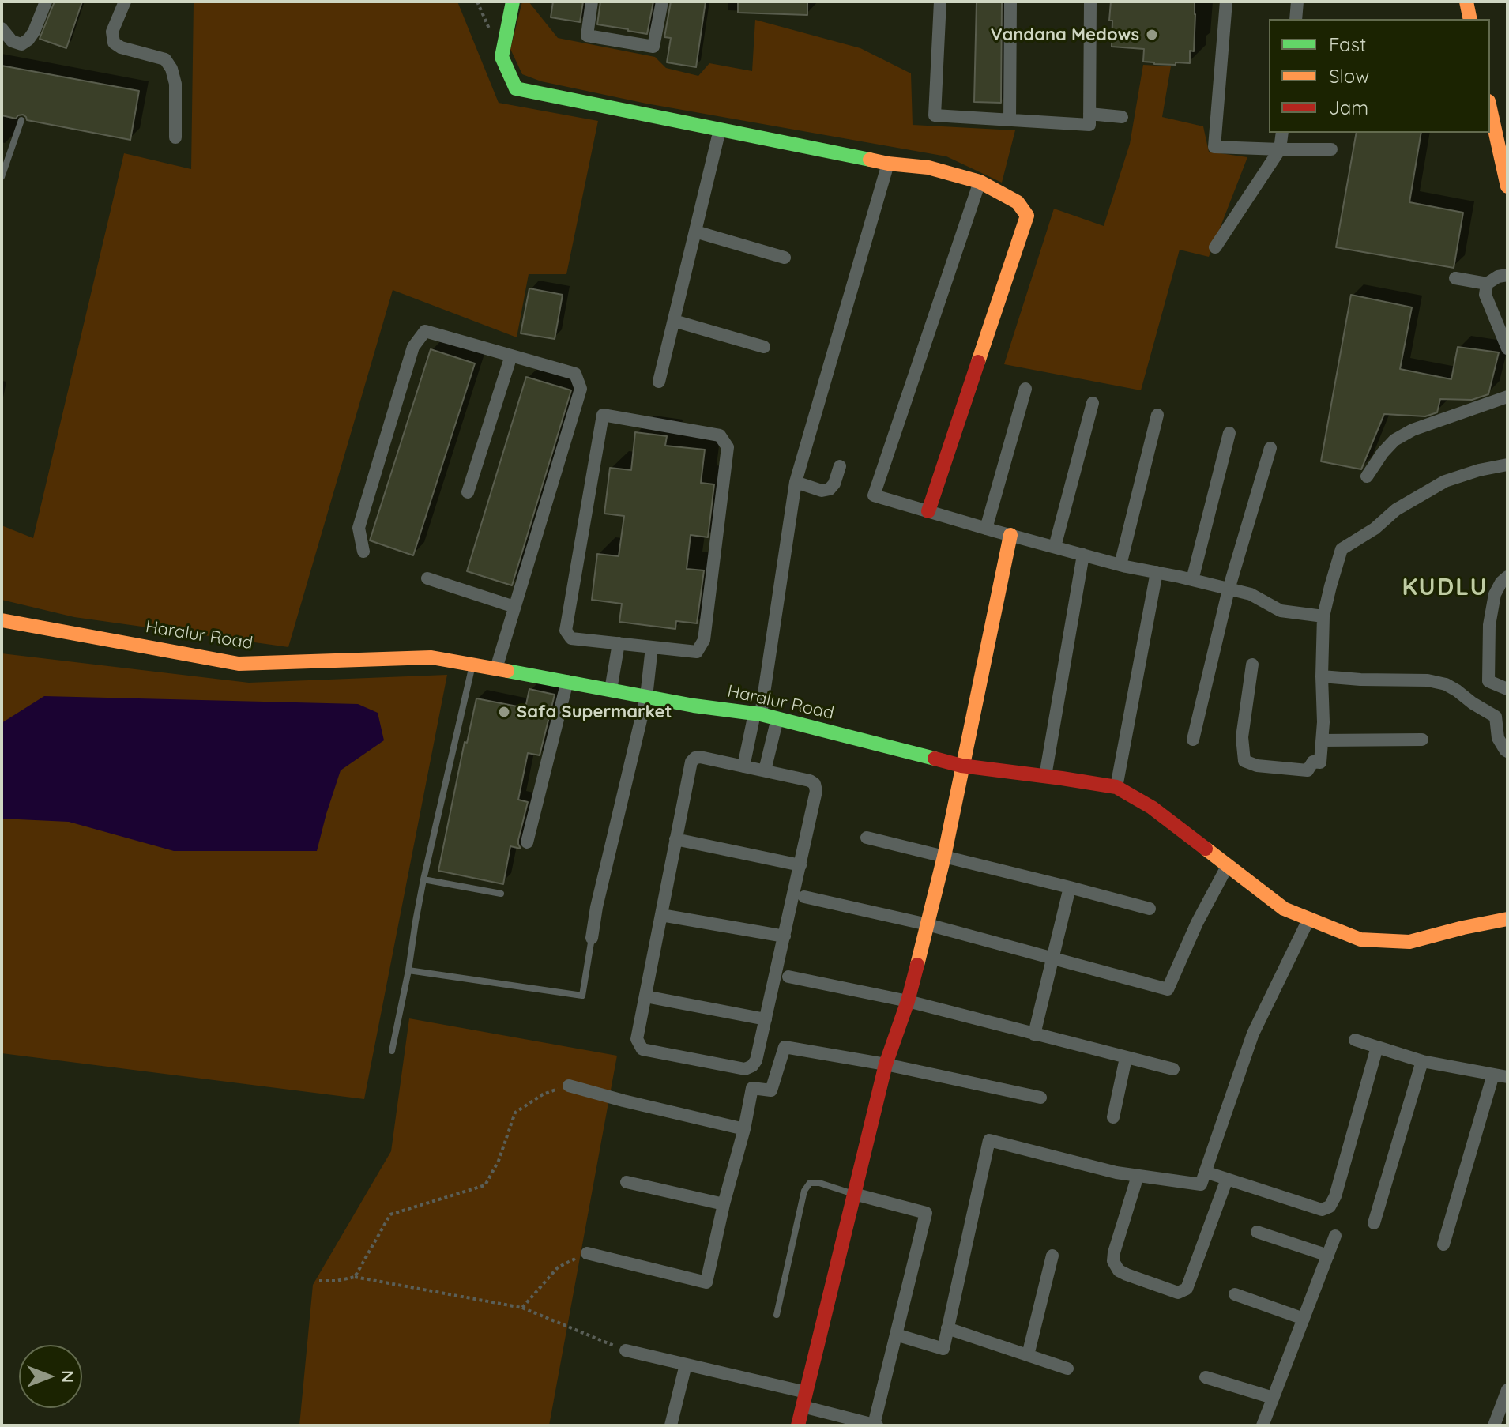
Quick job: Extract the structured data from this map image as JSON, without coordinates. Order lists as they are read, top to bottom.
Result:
{
  "streets": {
    "street": ["Haralur Road"]
  },
  "districts": ["KUDLU"],
  "places": ["Vandana Medows", "Safa Supermarket"],
  "legend": ["Fast", "Slow", "Jam"],
  "north": "right"
}
